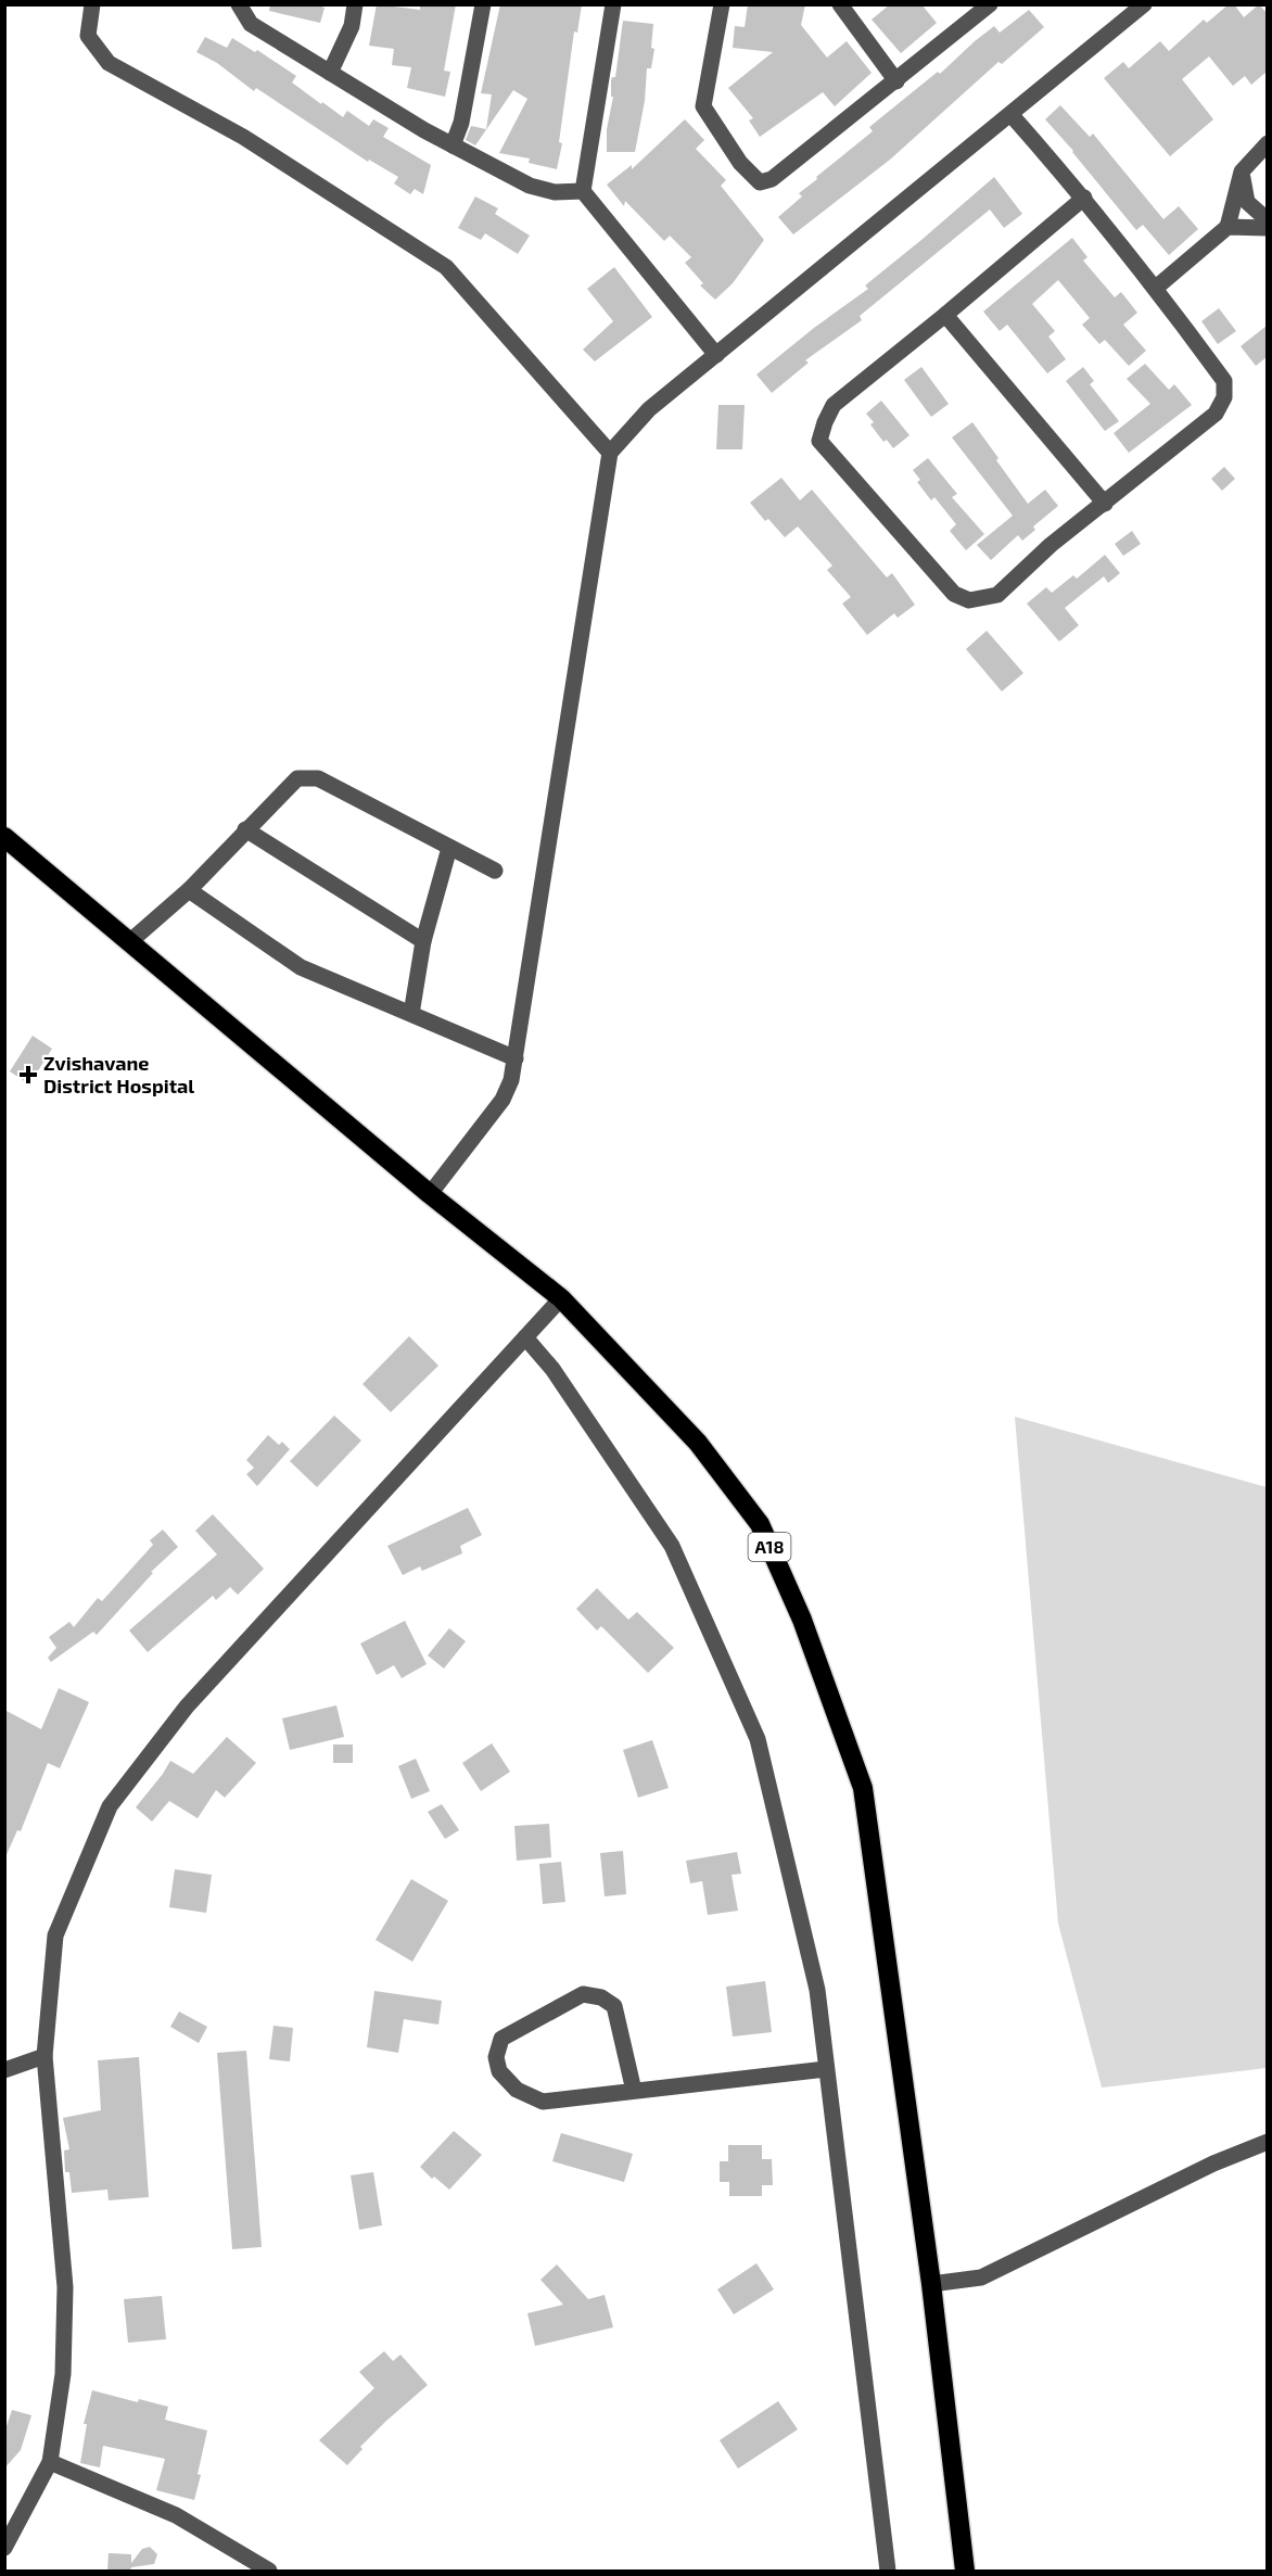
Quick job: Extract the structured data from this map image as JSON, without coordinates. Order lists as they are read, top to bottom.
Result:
{
  "streets": {
    "highway": ["A18"]
  },
  "places": {
    "health": ["Zvishavane District Hospital"]
  }
}
